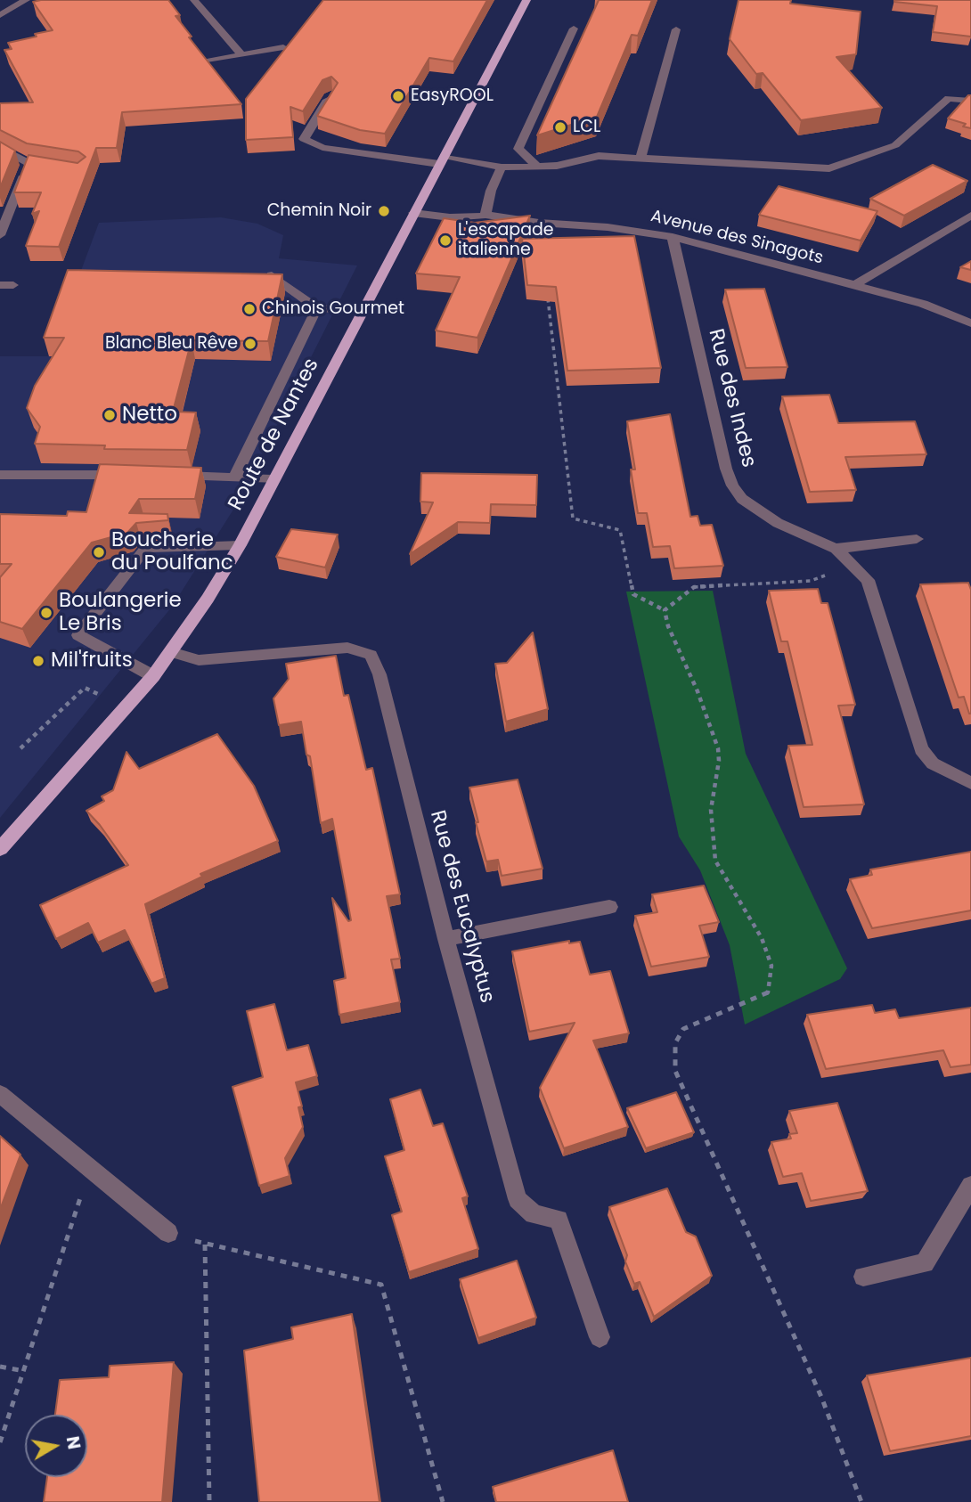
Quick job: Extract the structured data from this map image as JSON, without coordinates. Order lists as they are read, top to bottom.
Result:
{
  "streets": {
    "main road": ["Route de Nantes"],
    "street": ["Avenue des Sinagots", "Rue des Indes", "Rue des Eucalyptus"]
  },
  "crossings": [
    ["Avenue des Sinagots", "Rue des Indes"],
    ["Avenue des Sinagots", "Route de Nantes"],
    ["Route de Nantes", "Rue des Eucalyptus"]
  ],
  "places": [
    "EasyROOL",
    "LCL",
    "Chemin Noir",
    "L'escapade italienne",
    "Chinois Gourmet",
    "Blanc Bleu Rêve",
    "Netto",
    "Boucherie du Poulfanc",
    "Boulangerie Le Bris",
    "Mil'fruits"
  ],
  "north": "right"
}
